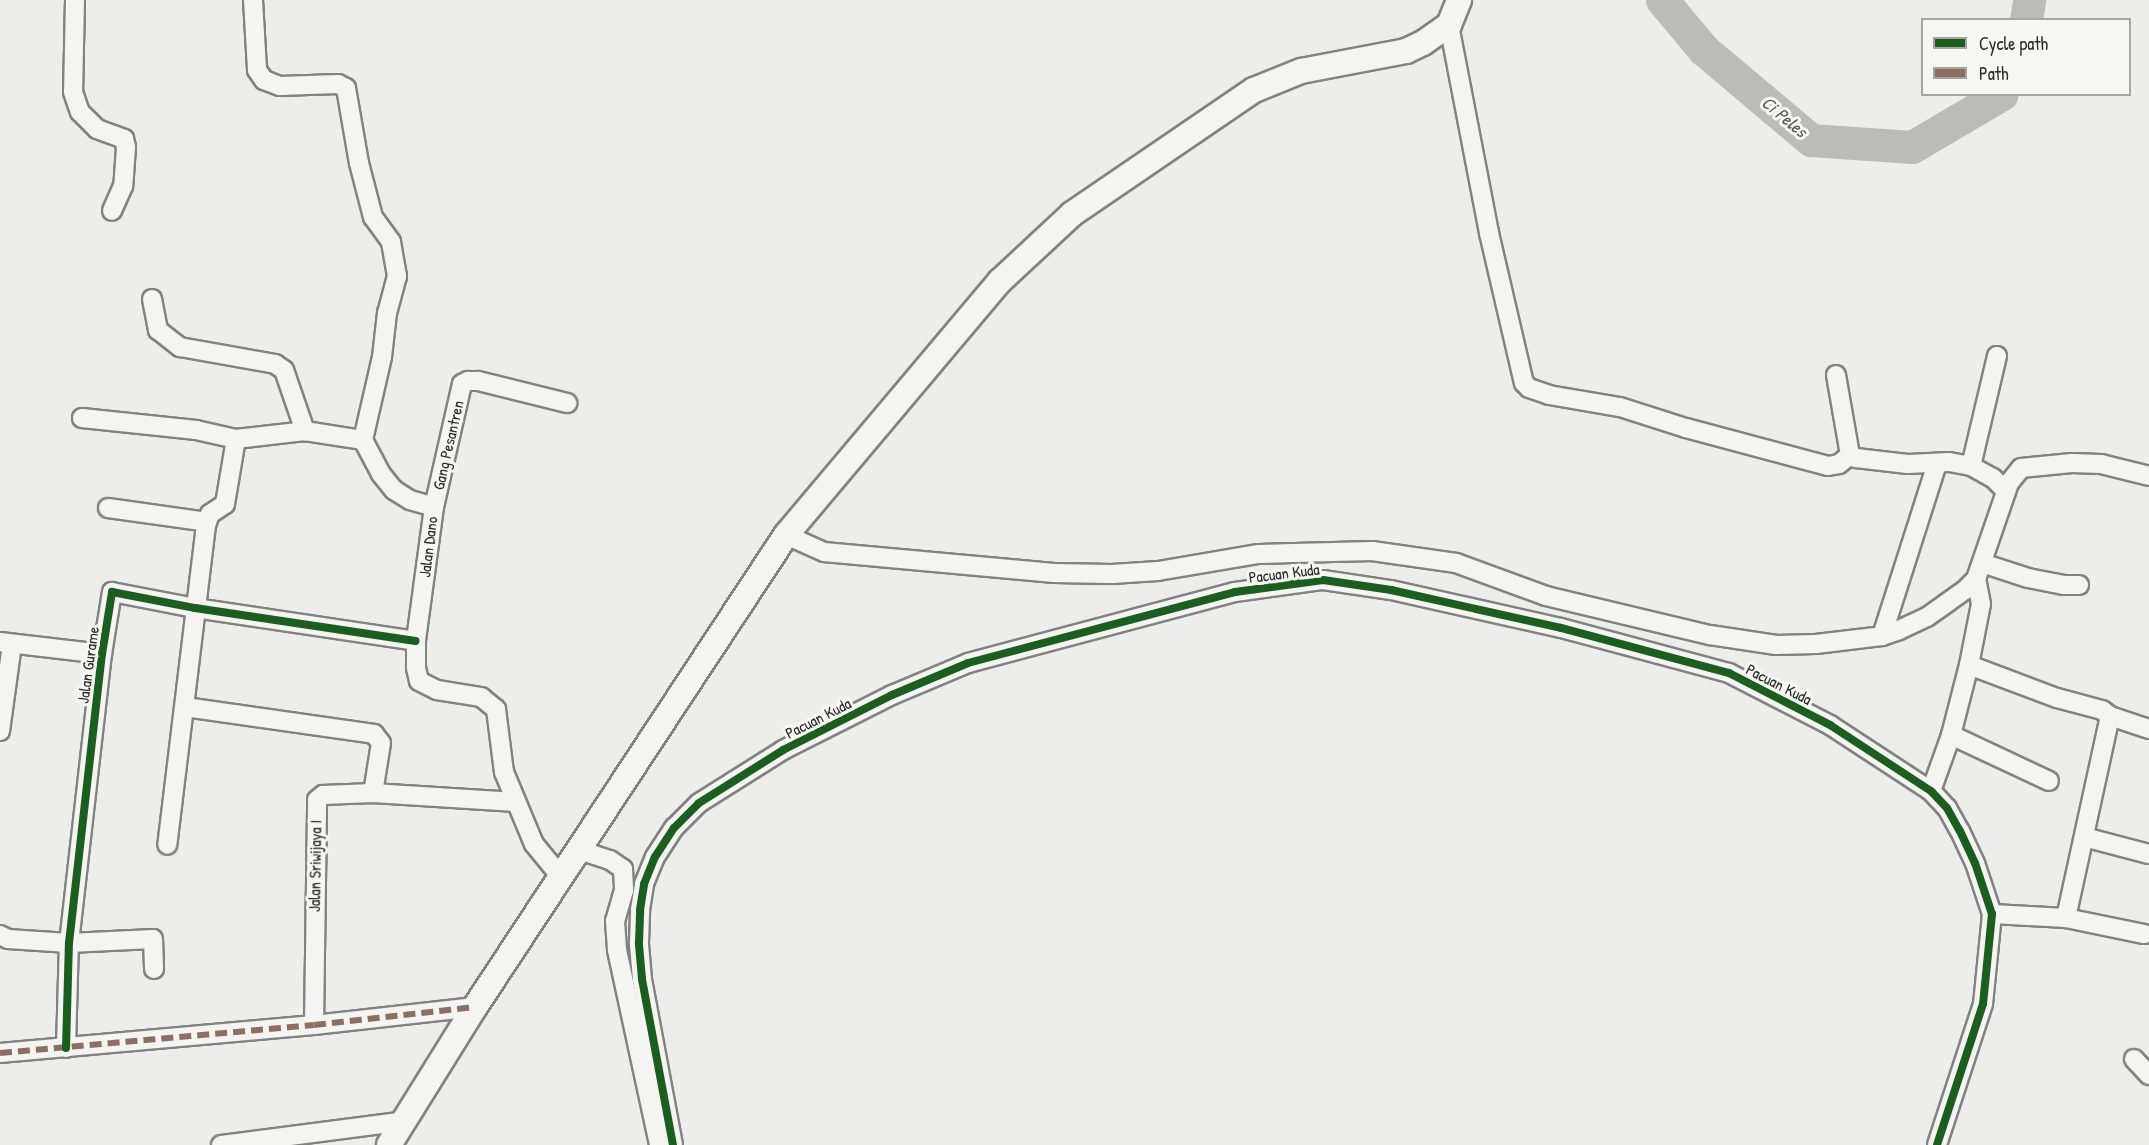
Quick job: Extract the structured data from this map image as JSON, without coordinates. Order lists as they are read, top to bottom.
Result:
{
  "streets": {
    "street": [
      "Gang Pesantren",
      "Jalan Dano",
      "Pacuan Kuda",
      "Jalan Gurame",
      "Jalan Sriwijaya I"
    ]
  },
  "crossings": [
    ["Gang Pesantren", "Jalan Dano"],
    ["Jalan Dano", "Jalan Gurame"],
    ["Jalan Dano", "Jalan Sriwijaya I"]
  ],
  "water": ["Ci Peles"],
  "legend": ["Cycle path", "Path"]
}
